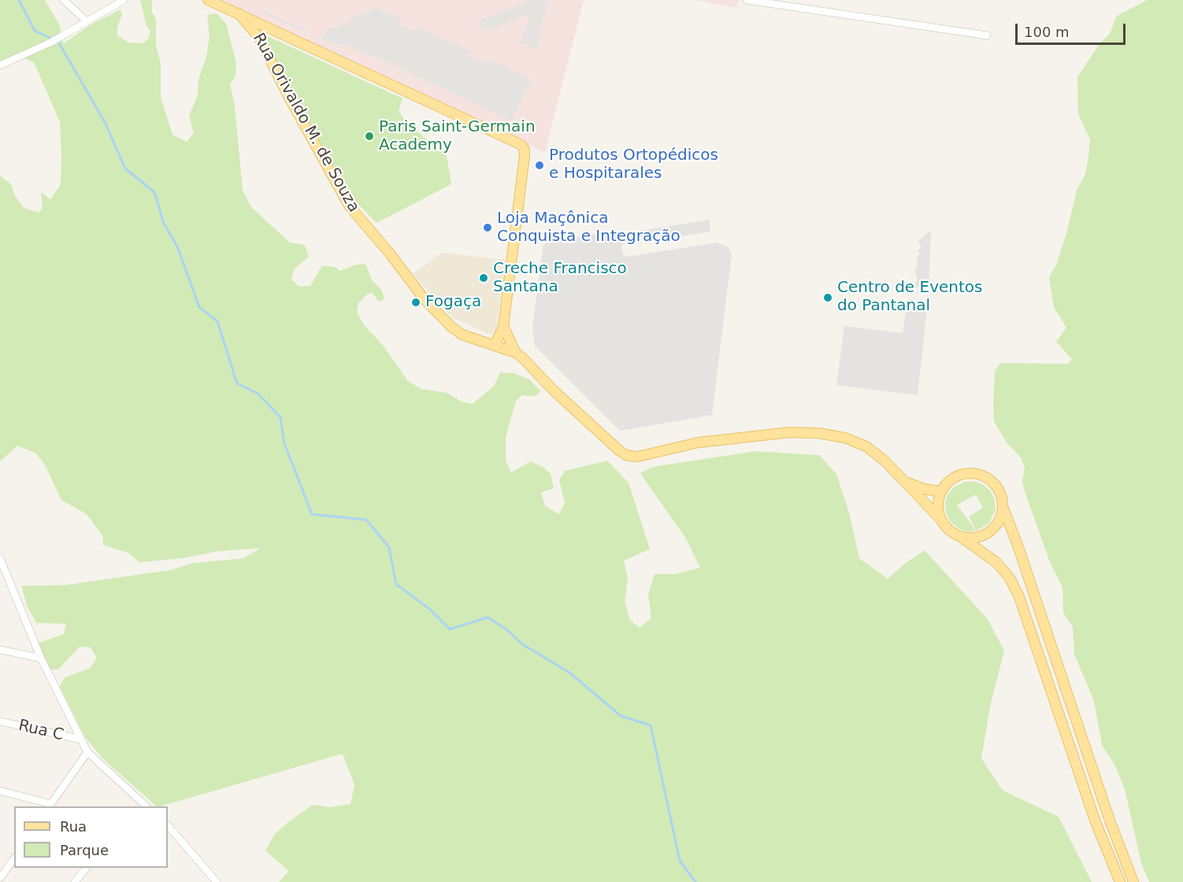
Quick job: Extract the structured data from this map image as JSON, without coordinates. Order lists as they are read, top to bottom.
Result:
{
  "streets": {
    "main road": ["Rua Orivaldo M. de Souza"],
    "street": ["Rua C"]
  },
  "places": [
    "Paris Saint-Germain Academy",
    "Produtos Ortopédicos e Hospitarales",
    "Loja Maçônica Conquista e Integração",
    "Creche Francisco Santana",
    "Centro de Eventos do Pantanal",
    "Fogaça"
  ],
  "legend": ["Rua", "Parque"],
  "scale_bar": "100 m"
}
